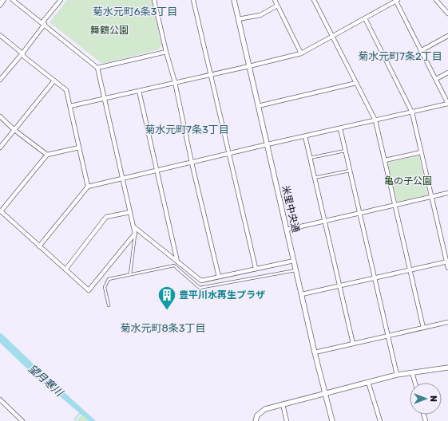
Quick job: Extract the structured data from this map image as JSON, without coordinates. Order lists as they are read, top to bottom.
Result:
{
  "streets": {
    "street": ["米里中央通"]
  },
  "districts": [
    "菊水元町6条3丁目",
    "菊水元町7条2丁目",
    "菊水元町7条3丁目",
    "菊水元町8条3丁目"
  ],
  "water": ["望月寒川"],
  "parks": ["舞鶴公園", "亀の子公園"],
  "places": {
    "building": ["豊平川水再生プラザ"]
  },
  "north": "right"
}
